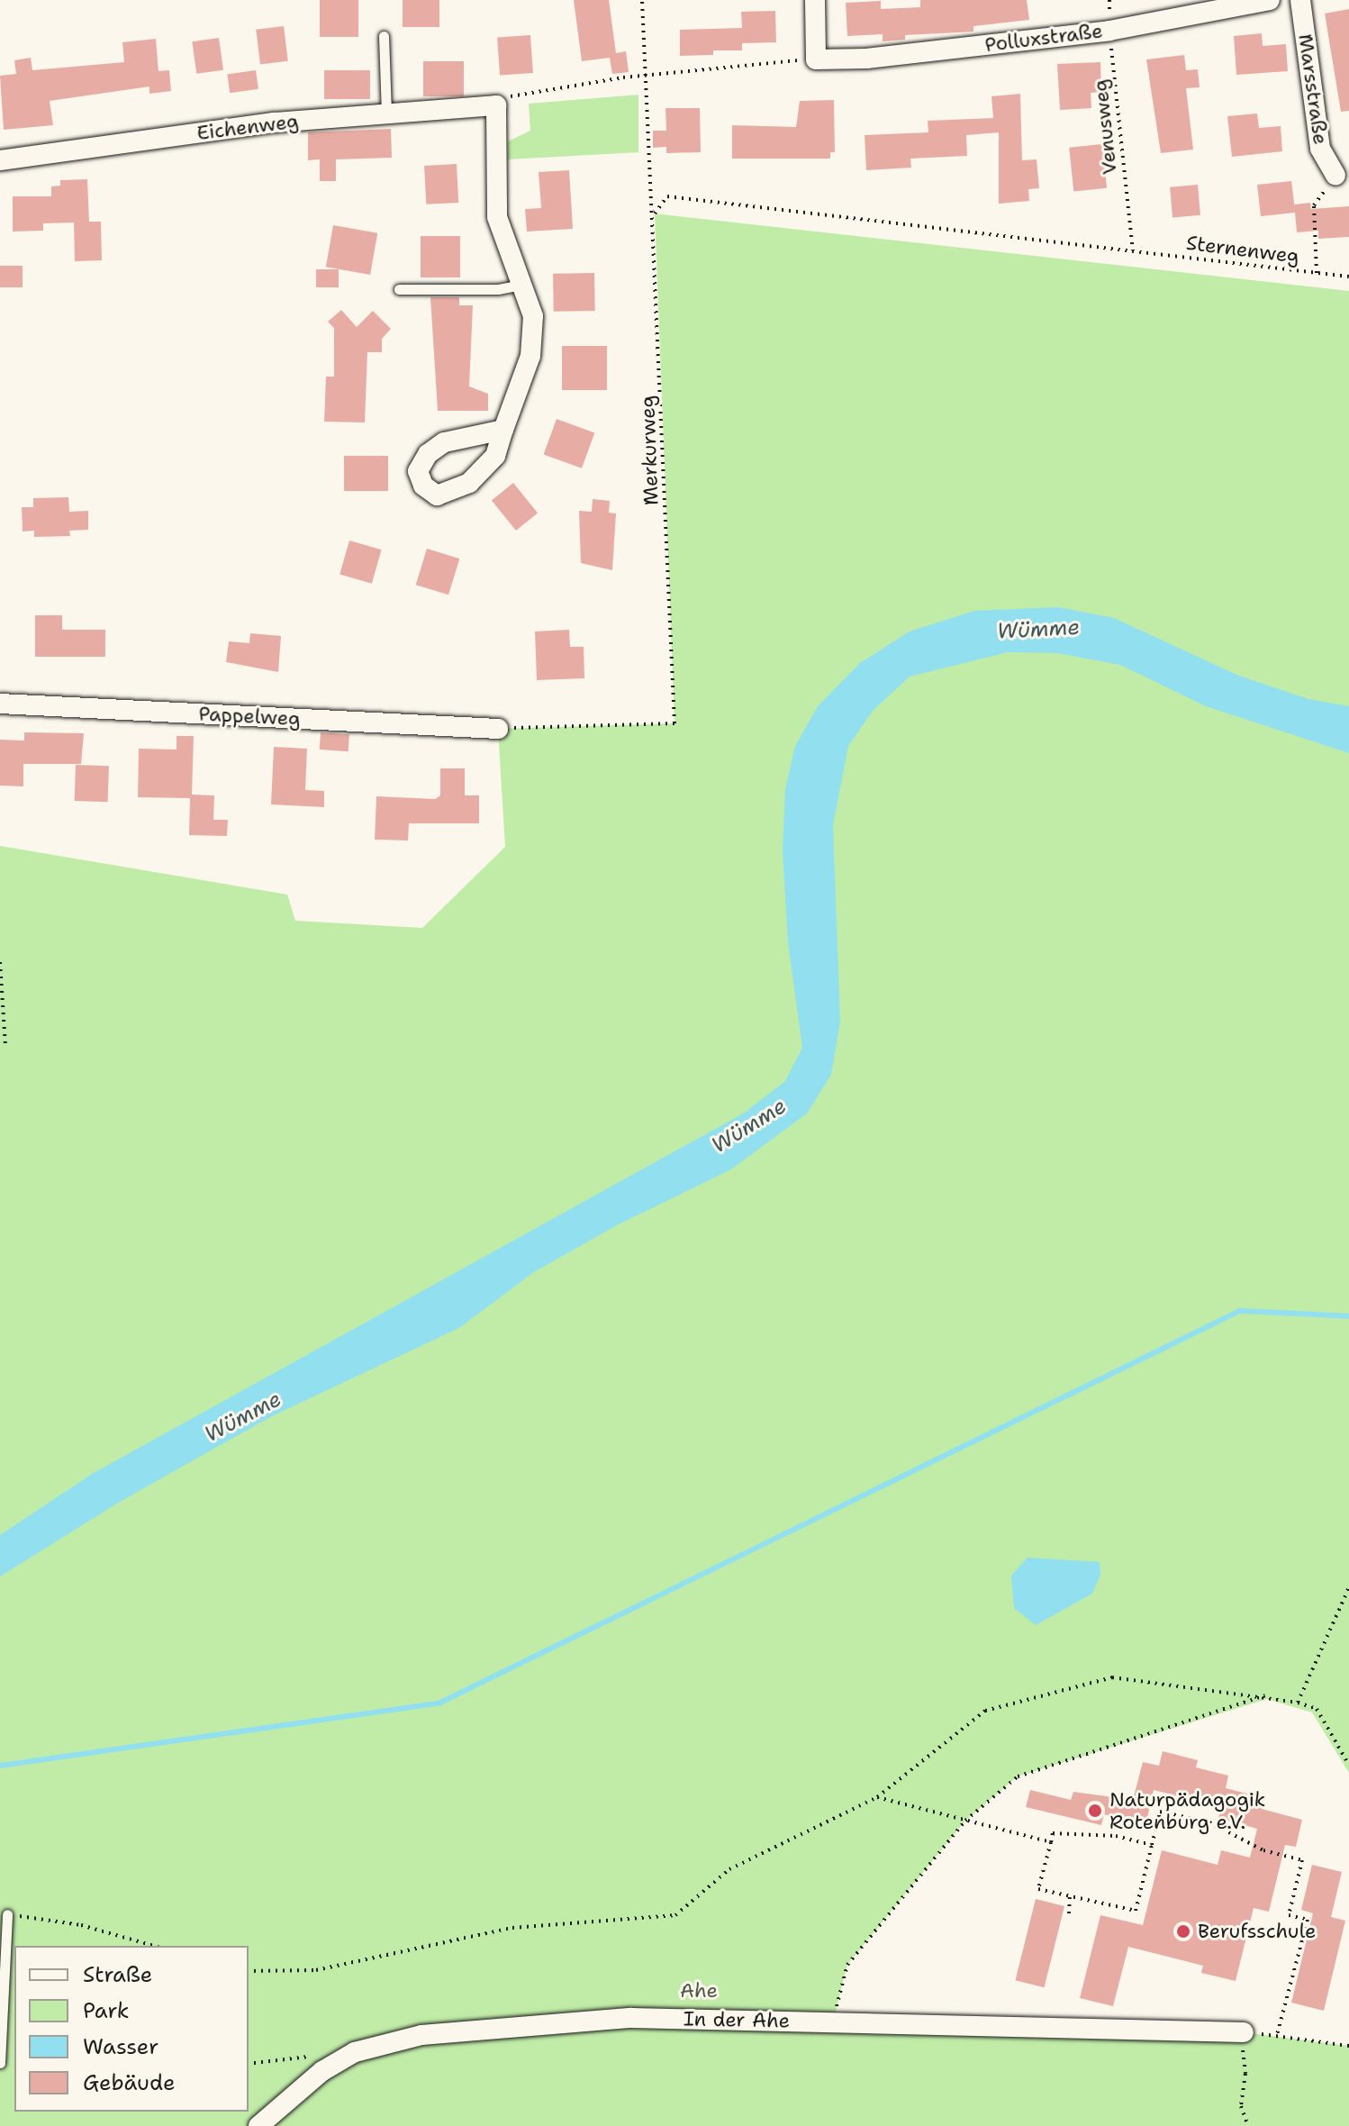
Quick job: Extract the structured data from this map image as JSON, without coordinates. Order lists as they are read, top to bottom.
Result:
{
  "streets": {
    "street": [
      "Polluxstraße",
      "Marsstraße",
      "Eichenweg",
      "Pappelweg",
      "In der Ahe"
    ],
    "path": ["Venusweg", "Sternenweg", "Merkurweg"]
  },
  "crossings": [
    ["Polluxstraße", "Venusweg"],
    ["Venusweg", "Sternenweg"],
    ["Sternenweg", "Merkurweg"],
    ["Merkurweg", "Pappelweg"]
  ],
  "water": ["Wümme"],
  "parks": ["Ahe"],
  "places": ["Naturpädagogik Rotenburg e.V.", "Berufsschule"],
  "legend": [
    "Straße",
    "Park",
    "Wasser",
    "Gebäude"
  ]
}
